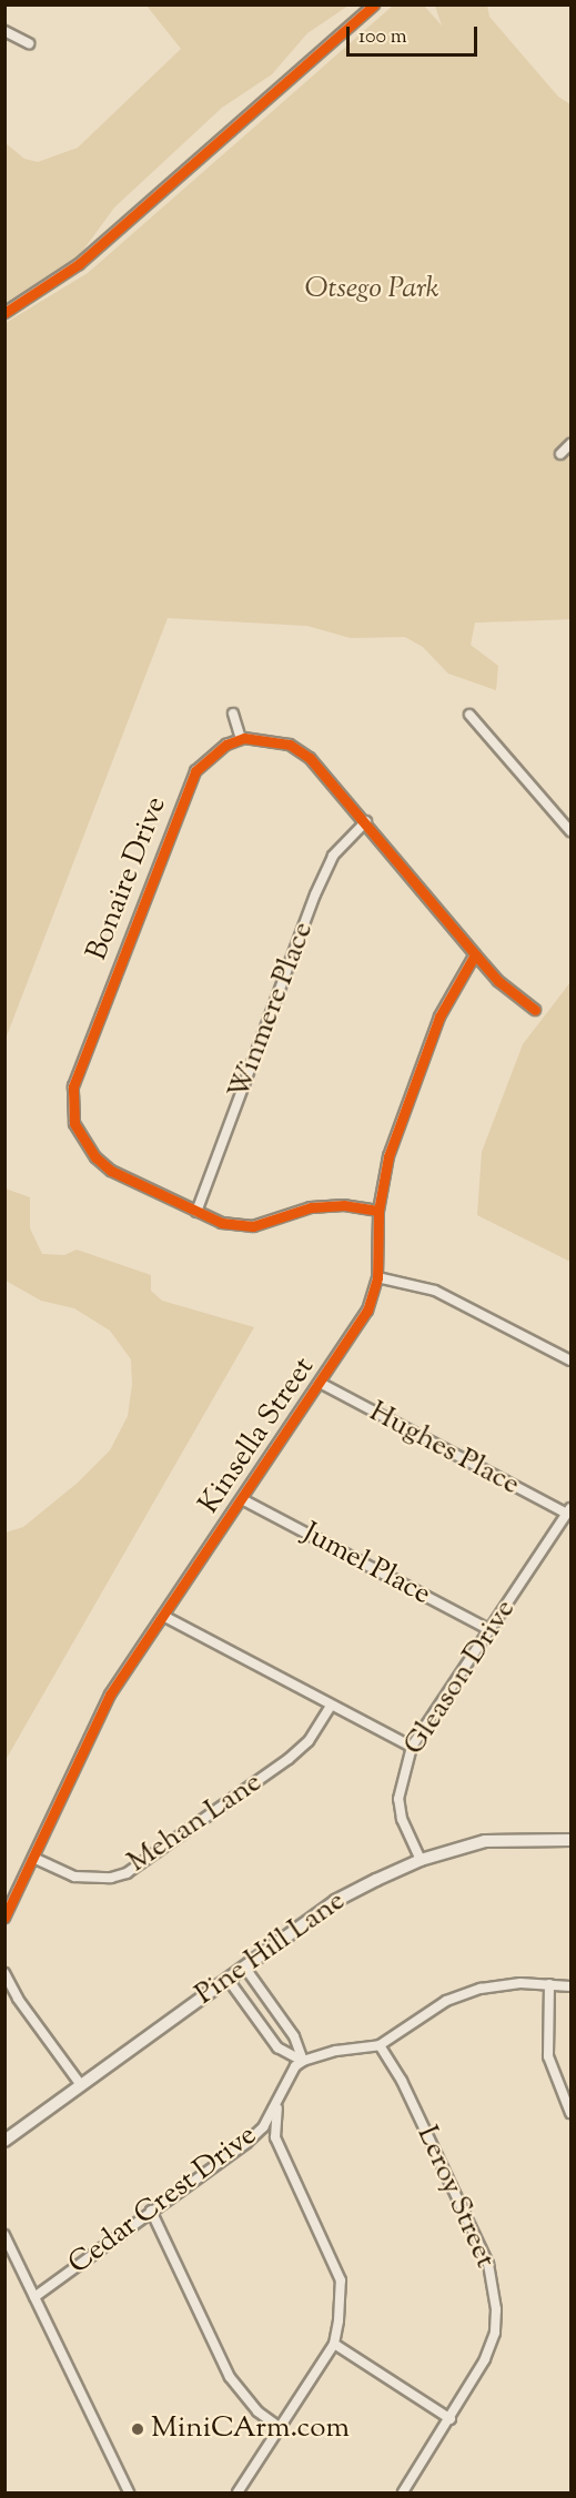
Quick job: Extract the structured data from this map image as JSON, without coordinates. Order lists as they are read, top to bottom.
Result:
{
  "streets": {
    "street": [
      "Bonaire Drive",
      "Winmere Place",
      "Kinsella Street",
      "Hughes Place",
      "Jumel Place",
      "Gleason Drive",
      "Mehan Lane",
      "Pine Hill Lane",
      "Leroy Street",
      "Cedar Crest Drive"
    ]
  },
  "crossings": [
    ["Bonaire Drive", "Winmere Place"],
    ["Bonaire Drive", "Kinsella Street"],
    ["Kinsella Street", "Hughes Place"],
    ["Kinsella Street", "Jumel Place"],
    ["Kinsella Street", "Mehan Lane"],
    ["Hughes Place", "Gleason Drive"],
    ["Jumel Place", "Gleason Drive"],
    ["Gleason Drive", "Pine Hill Lane"]
  ],
  "parks": ["Otsego Park"],
  "places": ["MiniCArm.com"],
  "scale_bar": "100 m"
}
